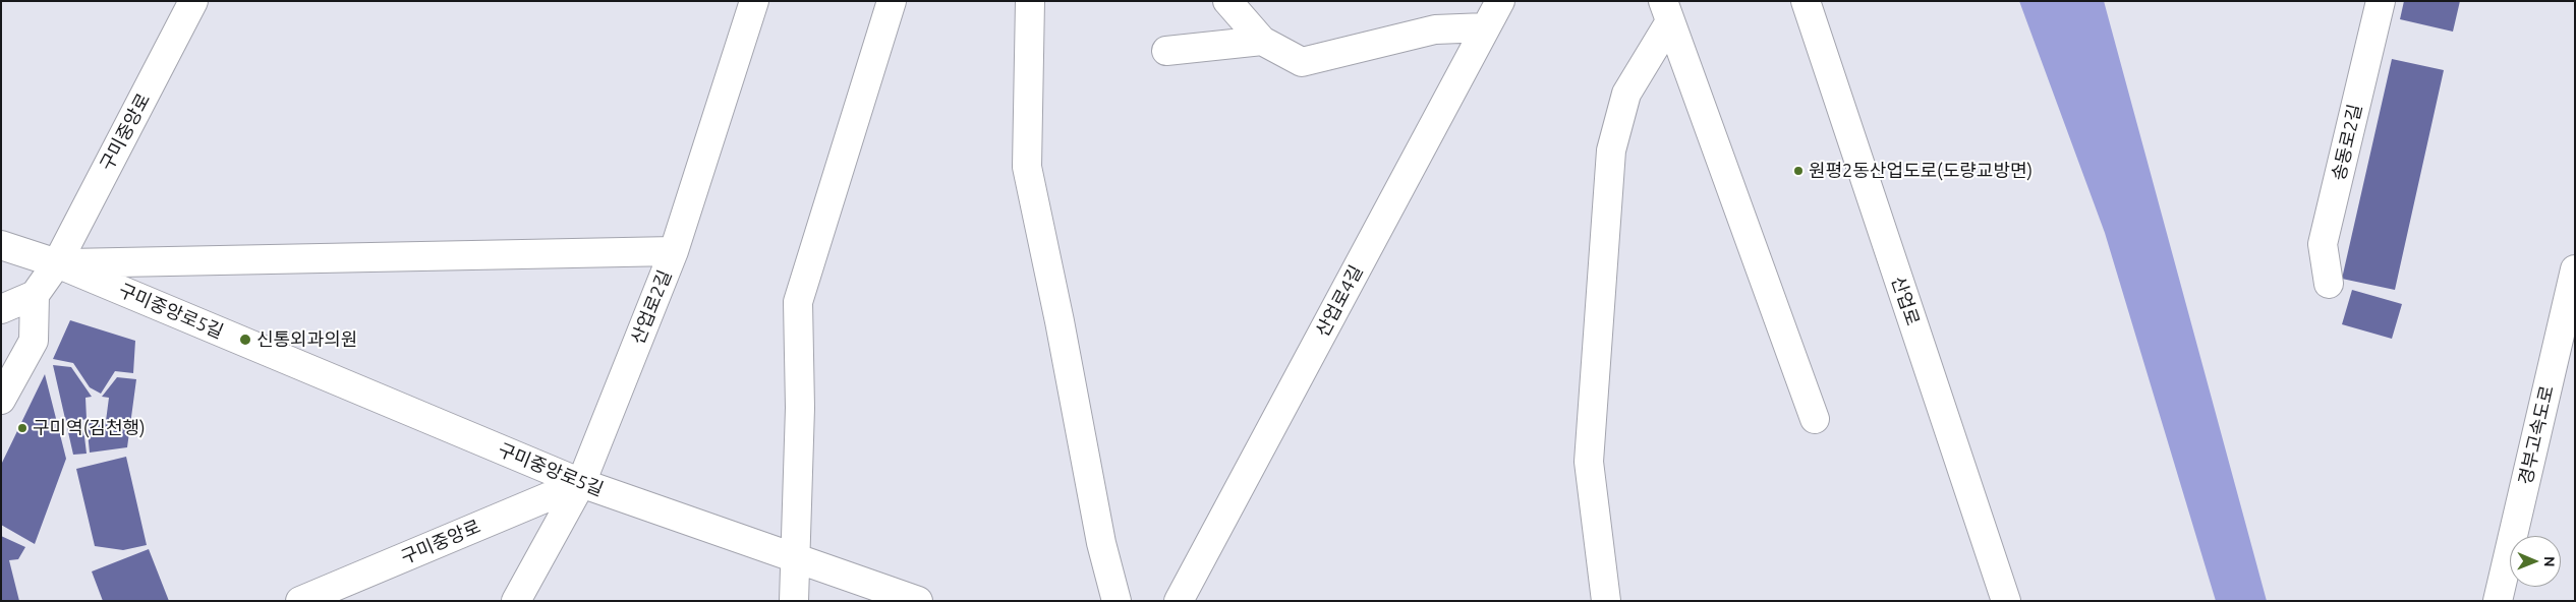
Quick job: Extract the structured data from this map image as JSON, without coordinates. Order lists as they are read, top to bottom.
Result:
{
  "streets": {
    "main road": [
      "구미중앙로",
      "송동로2길",
      "산업로4길",
      "산업로",
      "산업로2길",
      "구미중앙로5길",
      "경부고속도로"
    ]
  },
  "crossings": [
    ["구미중앙로", "산업로2길"],
    ["구미중앙로", "구미중앙로5길"],
    ["산업로2길", "구미중앙로5길"]
  ],
  "places": ["원평2동산업도로(도량교방면)", "신통외과의원", "구미역(김천행)"],
  "north": "right"
}
